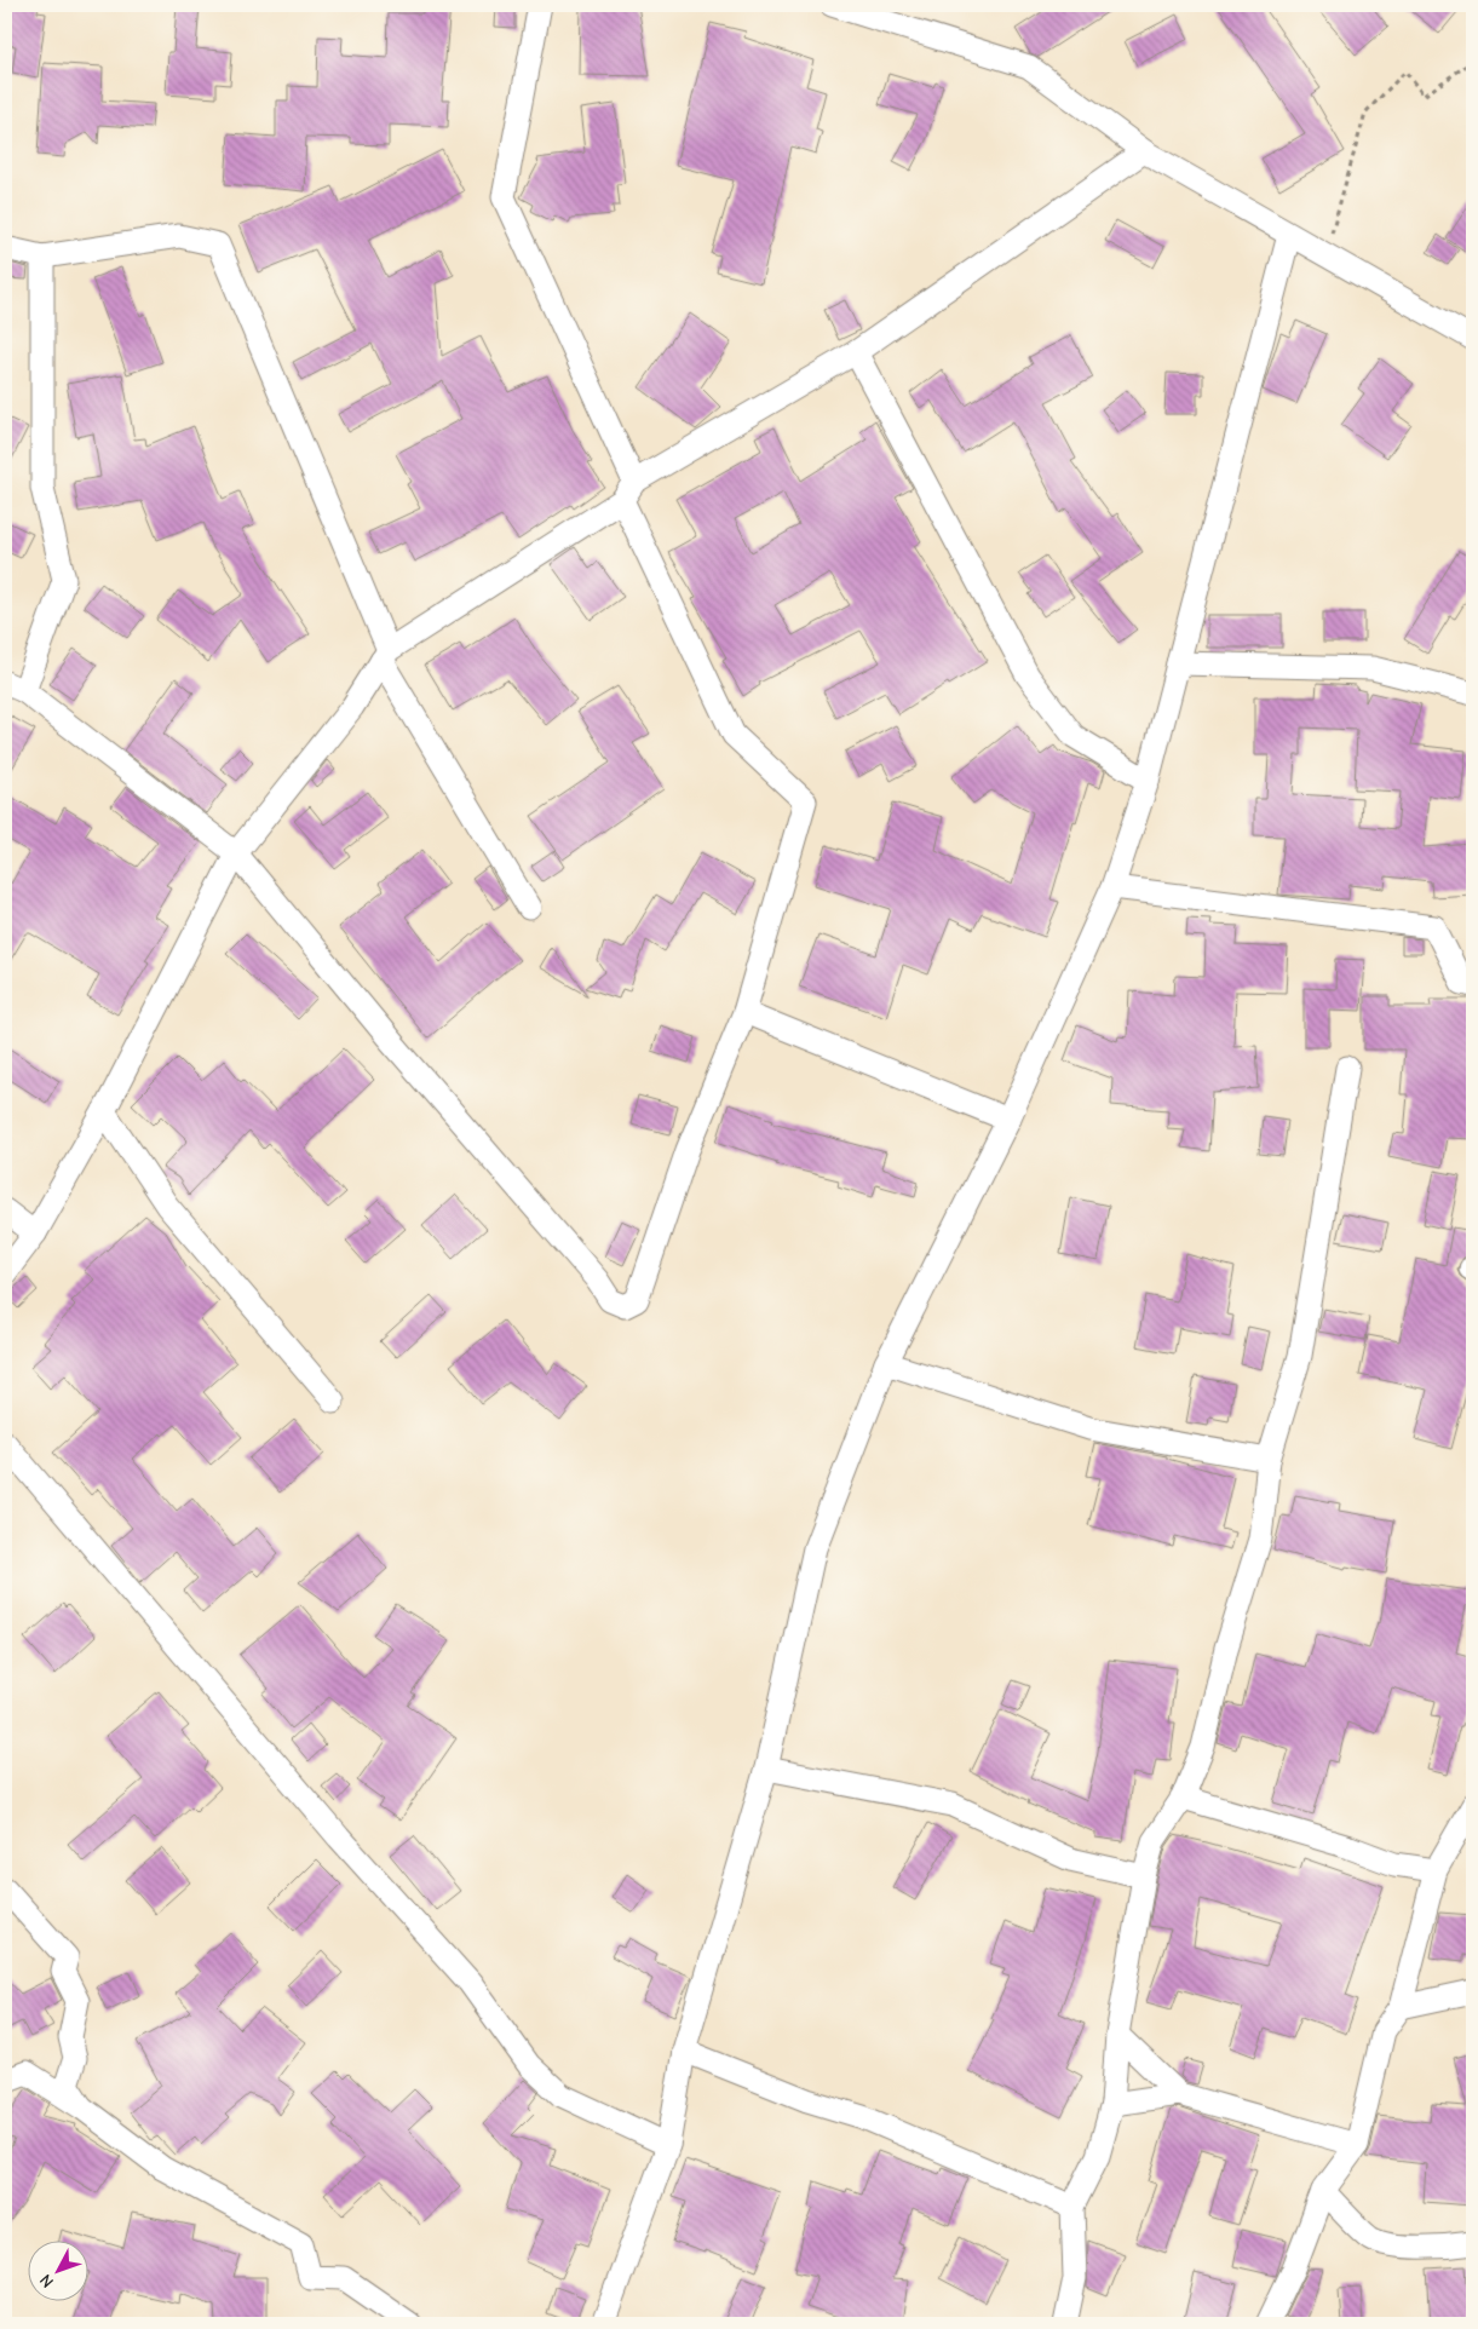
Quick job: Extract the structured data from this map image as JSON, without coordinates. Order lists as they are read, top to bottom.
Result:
{
  "north": "bottom left"
}
